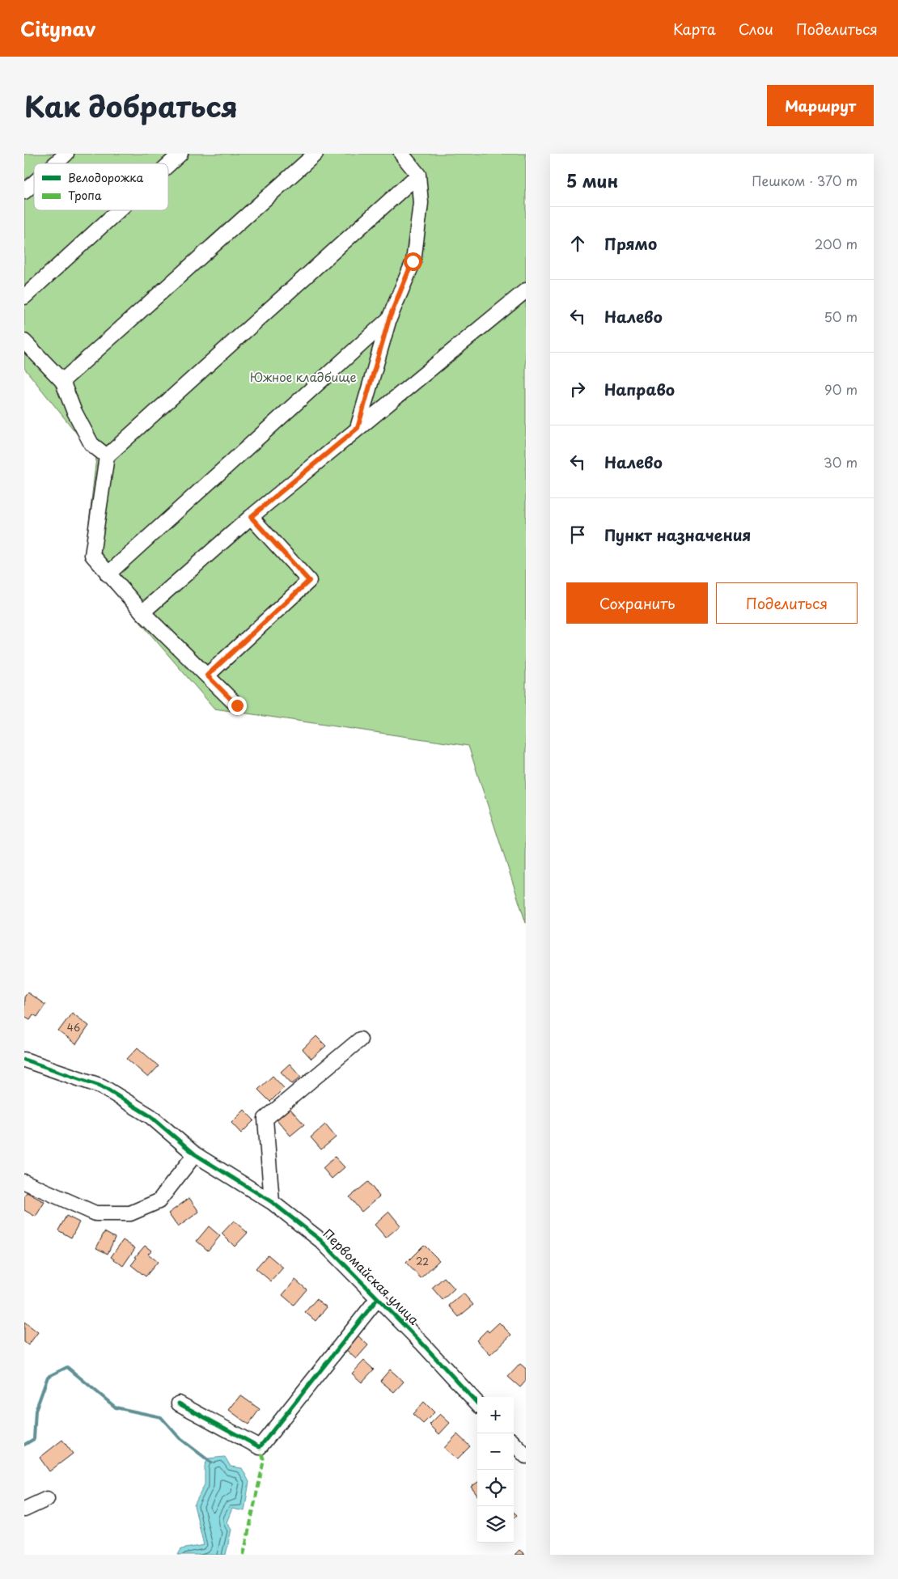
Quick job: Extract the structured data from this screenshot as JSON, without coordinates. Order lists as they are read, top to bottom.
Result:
{
  "streets": {
    "street": ["Первомайская улица"]
  },
  "parks": ["Южное кладбище"],
  "house_numbers": ["46", "22"],
  "legend": ["Велодорожка", "Тропа"],
  "page": {
    "header": "Citynav",
    "nav": ["Карта", "Слои", "Поделиться"],
    "title": "Как добраться",
    "buttons": [
      "Маршрут",
      ["Сохранить", "Поделиться"]
    ],
    "heading": ["5 мин", "Пешком · 370 m"],
    "list": [
      ["Прямо", "200 m"],
      ["Налево", "50 m"],
      ["Направо", "90 m"],
      ["Налево", "30 m"],
      "Пункт назначения"
    ],
    "map_buttons": ["+", "−"]
  }
}
